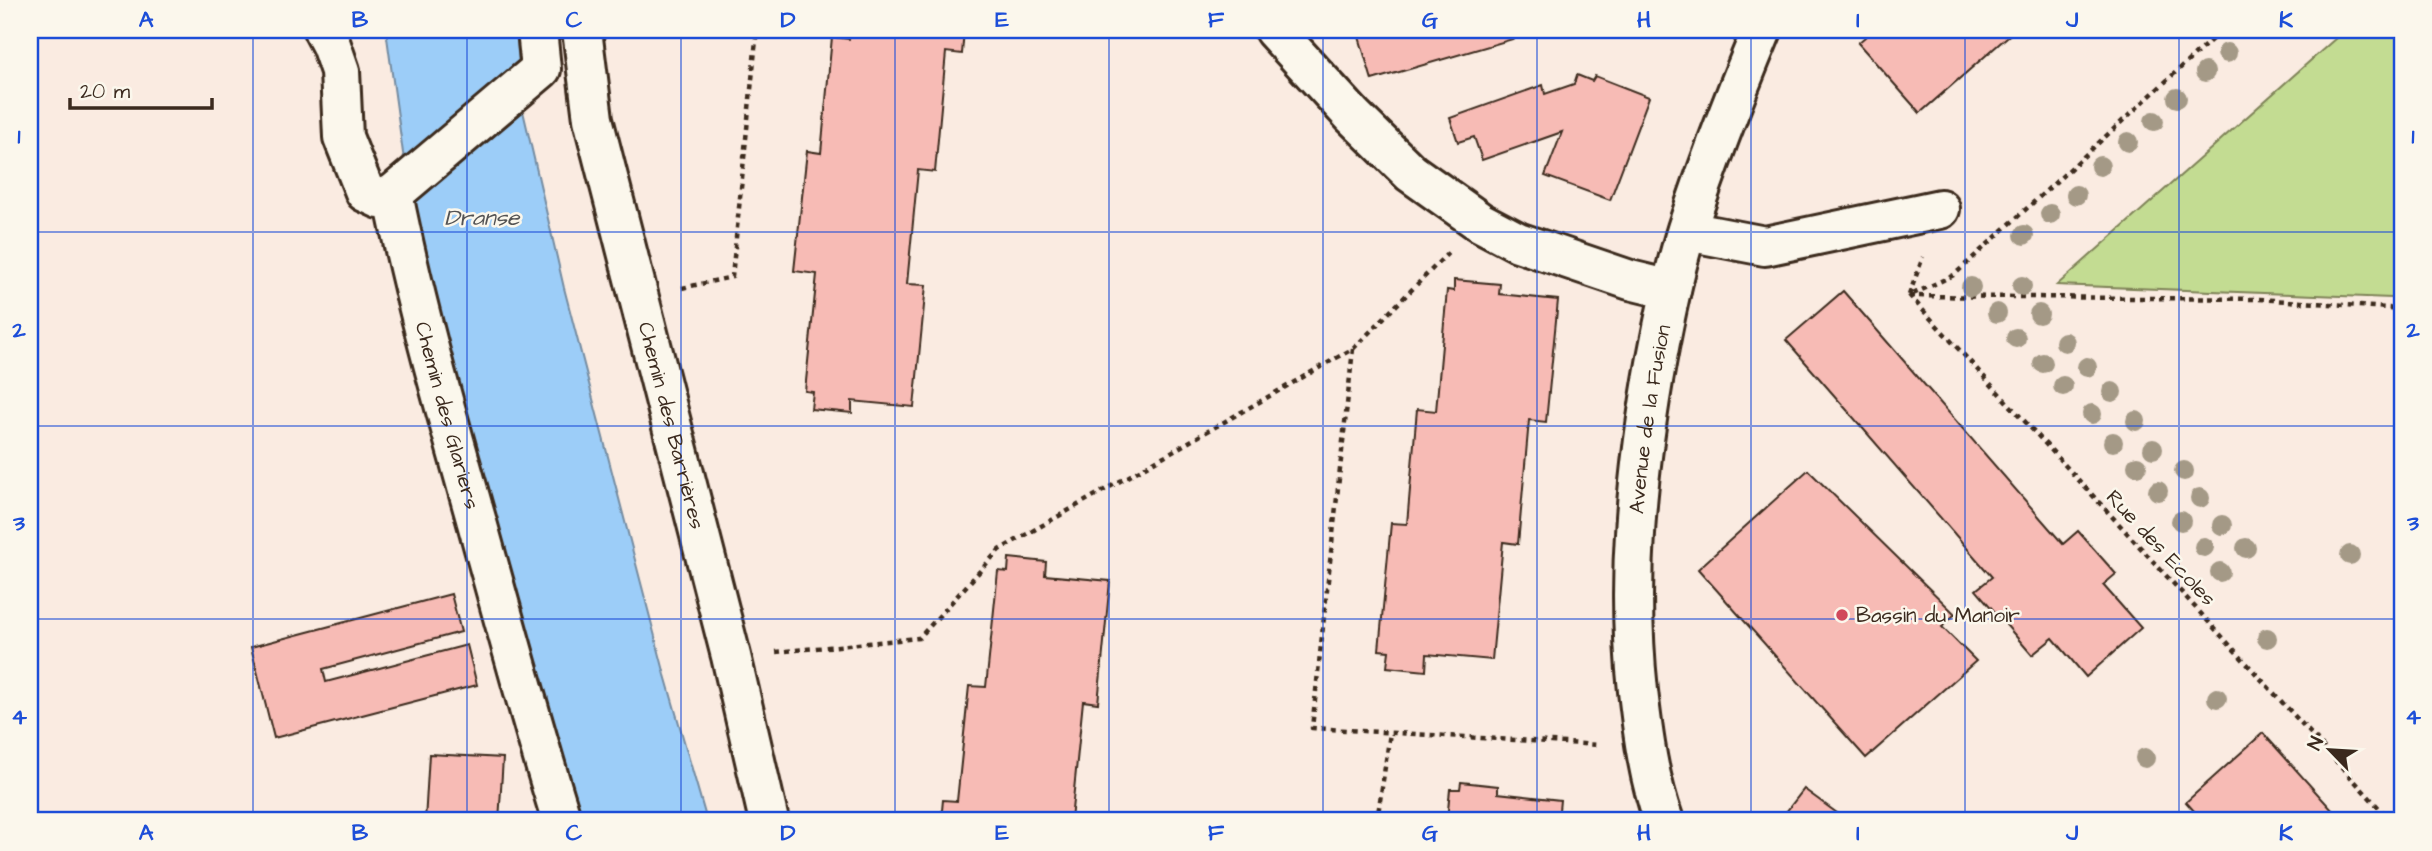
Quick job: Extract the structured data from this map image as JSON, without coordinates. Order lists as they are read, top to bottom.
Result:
{
  "streets": {
    "street": ["Chemin des Glariers", "Avenue de la Fusion", "Chemin des Barrières"],
    "path": ["Rue des Ecoles"]
  },
  "water": ["Dranse"],
  "places": ["Bassin du Manoir"],
  "scale_bar": "20 m",
  "north": "top left",
  "grid": {
    "columns": [
      "A",
      "B",
      "C",
      "D",
      "E",
      "F",
      "G",
      "H",
      "I",
      "J",
      "K"
    ],
    "rows": [
      "1",
      "2",
      "3",
      "4"
    ]
  }
}
